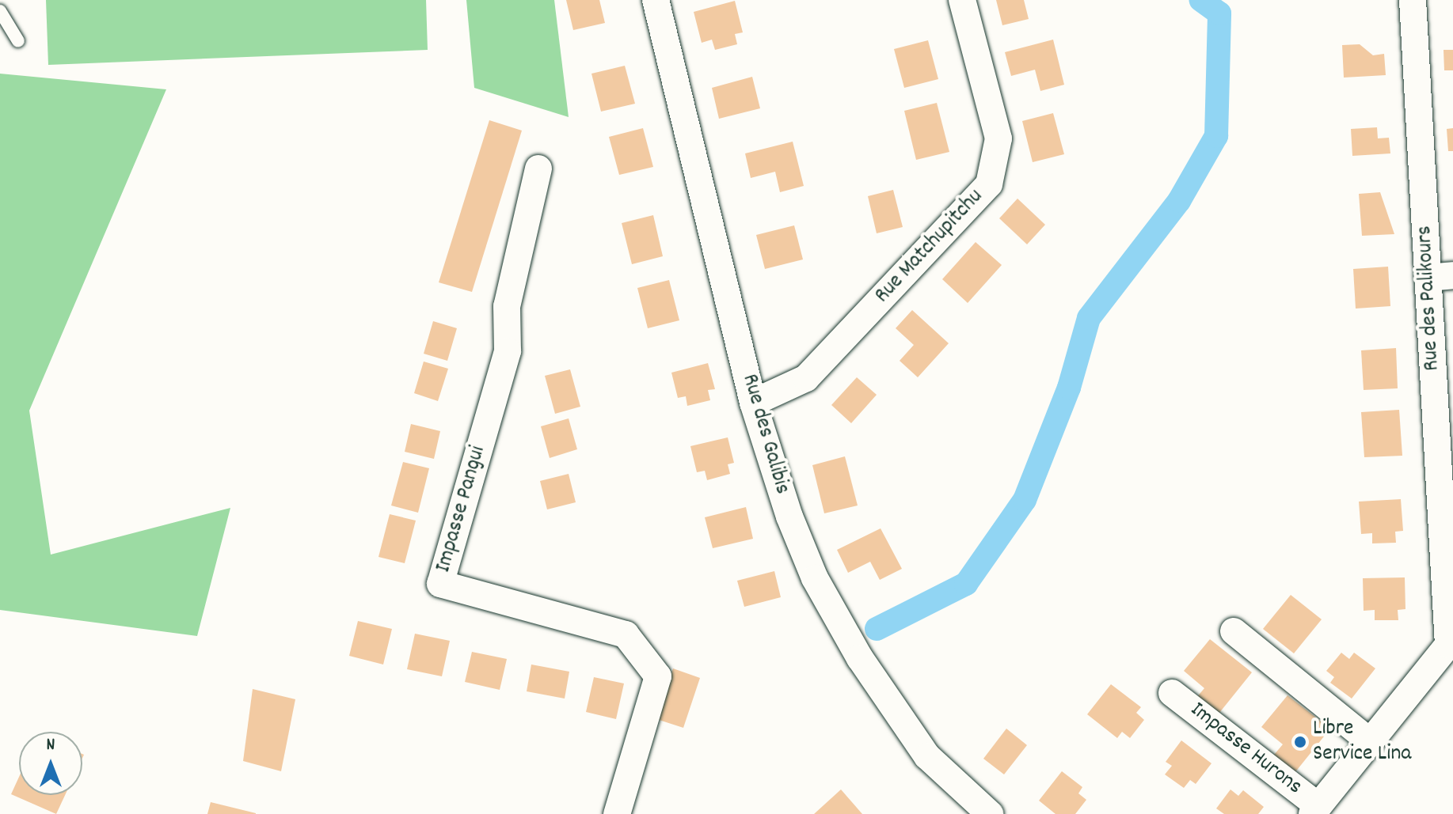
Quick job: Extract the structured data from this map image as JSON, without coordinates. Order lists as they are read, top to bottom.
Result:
{
  "streets": {
    "street": [
      "Rue Matchupitchu",
      "Rue des Palikours",
      "Rue des Galibis",
      "Impasse Pangui",
      "Impasse Hurons"
    ]
  },
  "crossings": [
    ["Rue Matchupitchu", "Rue des Galibis"],
    ["Rue des Palikours", "Impasse Hurons"]
  ],
  "places": ["Libre Service Lina"],
  "north": "top"
}
